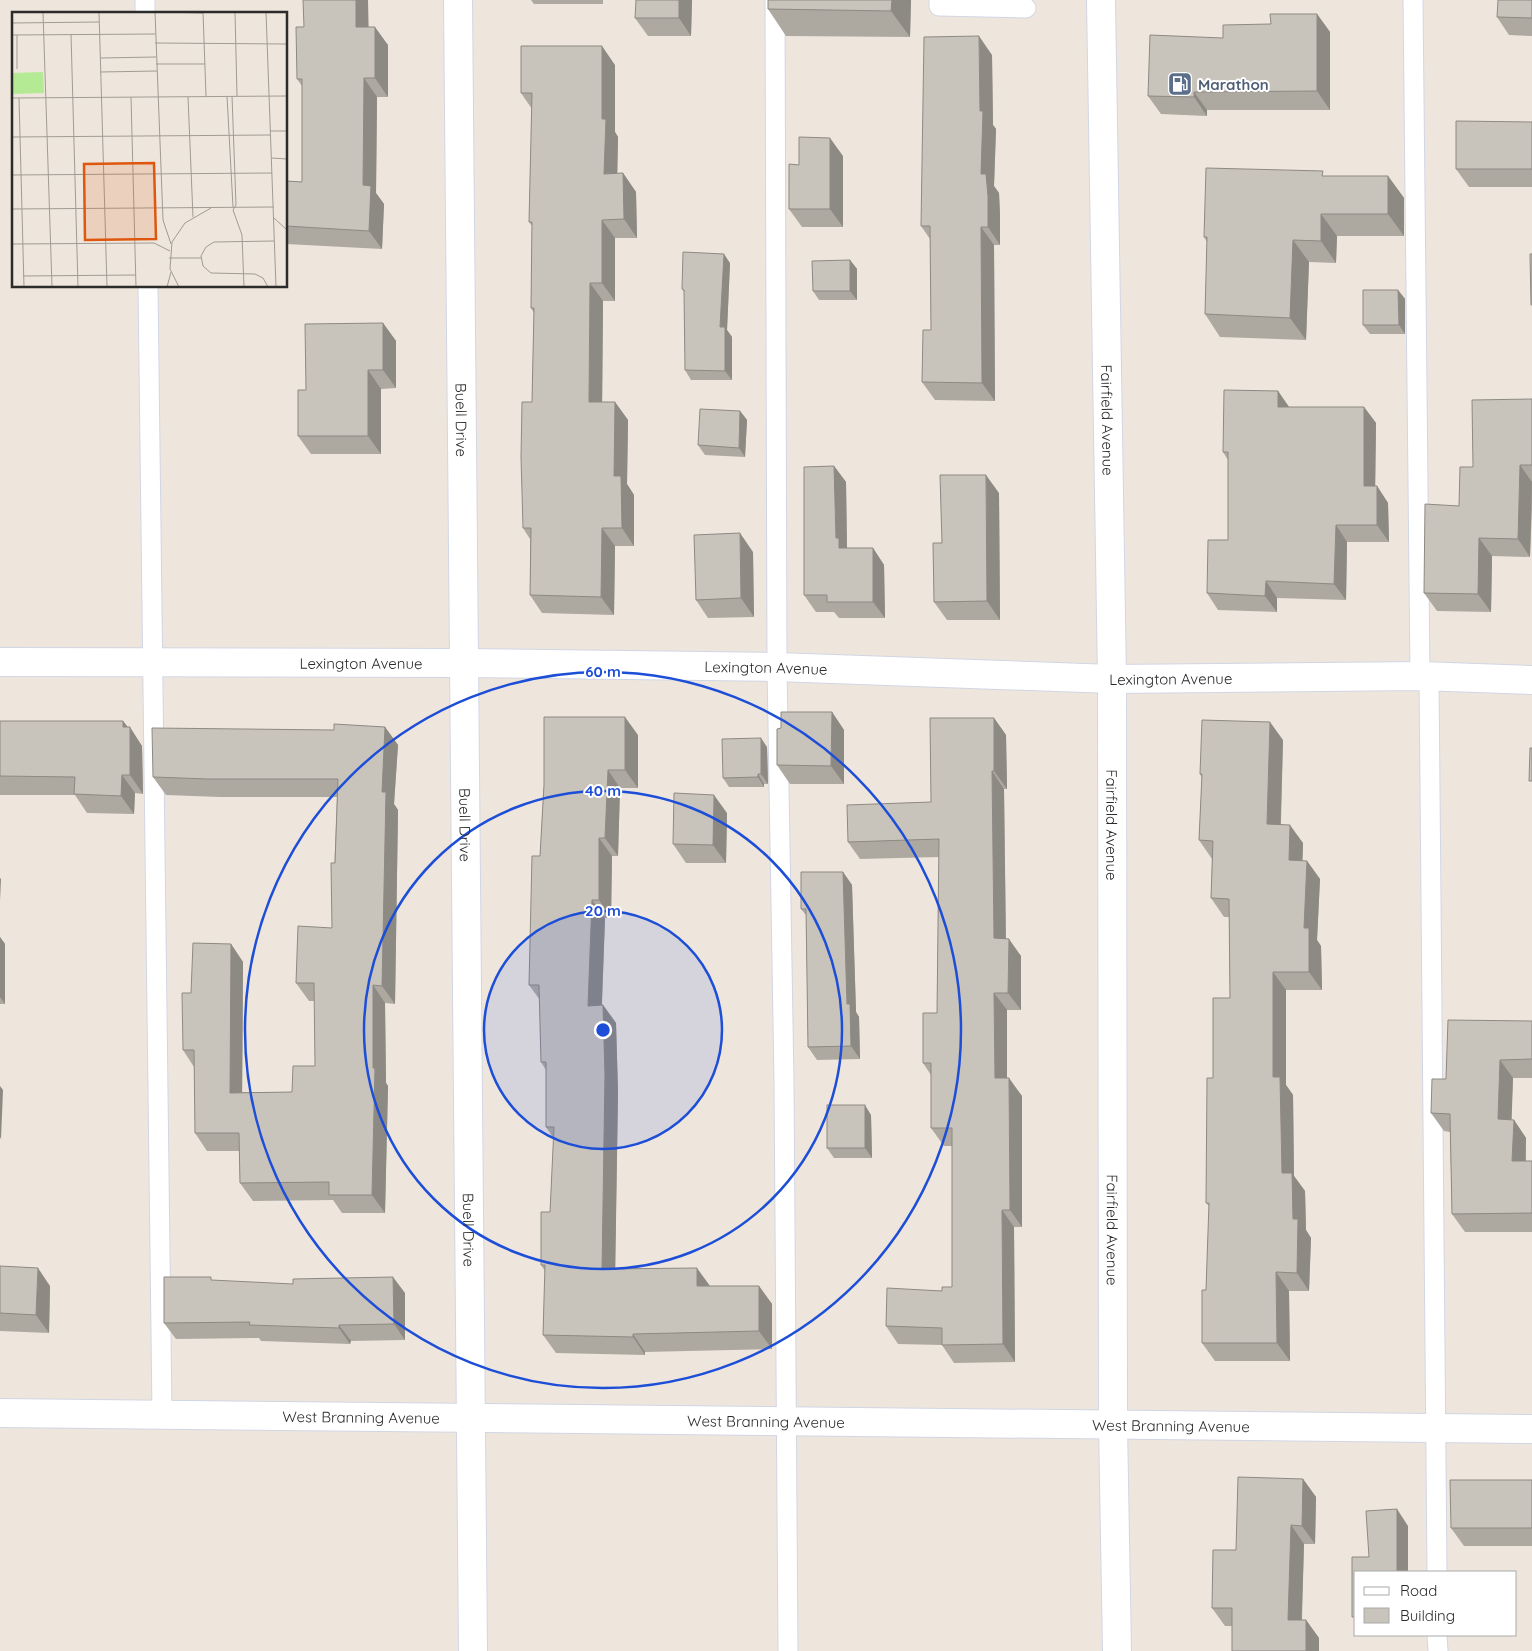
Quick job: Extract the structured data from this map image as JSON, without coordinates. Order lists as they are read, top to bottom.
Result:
{
  "streets": {
    "street": [
      "Buell Drive",
      "Fairfield Avenue",
      "Lexington Avenue",
      "West Branning Avenue"
    ]
  },
  "crossings": [
    ["Buell Drive", "Lexington Avenue"],
    ["Buell Drive", "West Branning Avenue"],
    ["Fairfield Avenue", "Lexington Avenue"],
    ["Fairfield Avenue", "West Branning Avenue"]
  ],
  "places": {
    "fuel station": ["Marathon"]
  },
  "legend": ["Road", "Building"],
  "rings": ["60 m", "40 m", "20 m"]
}
